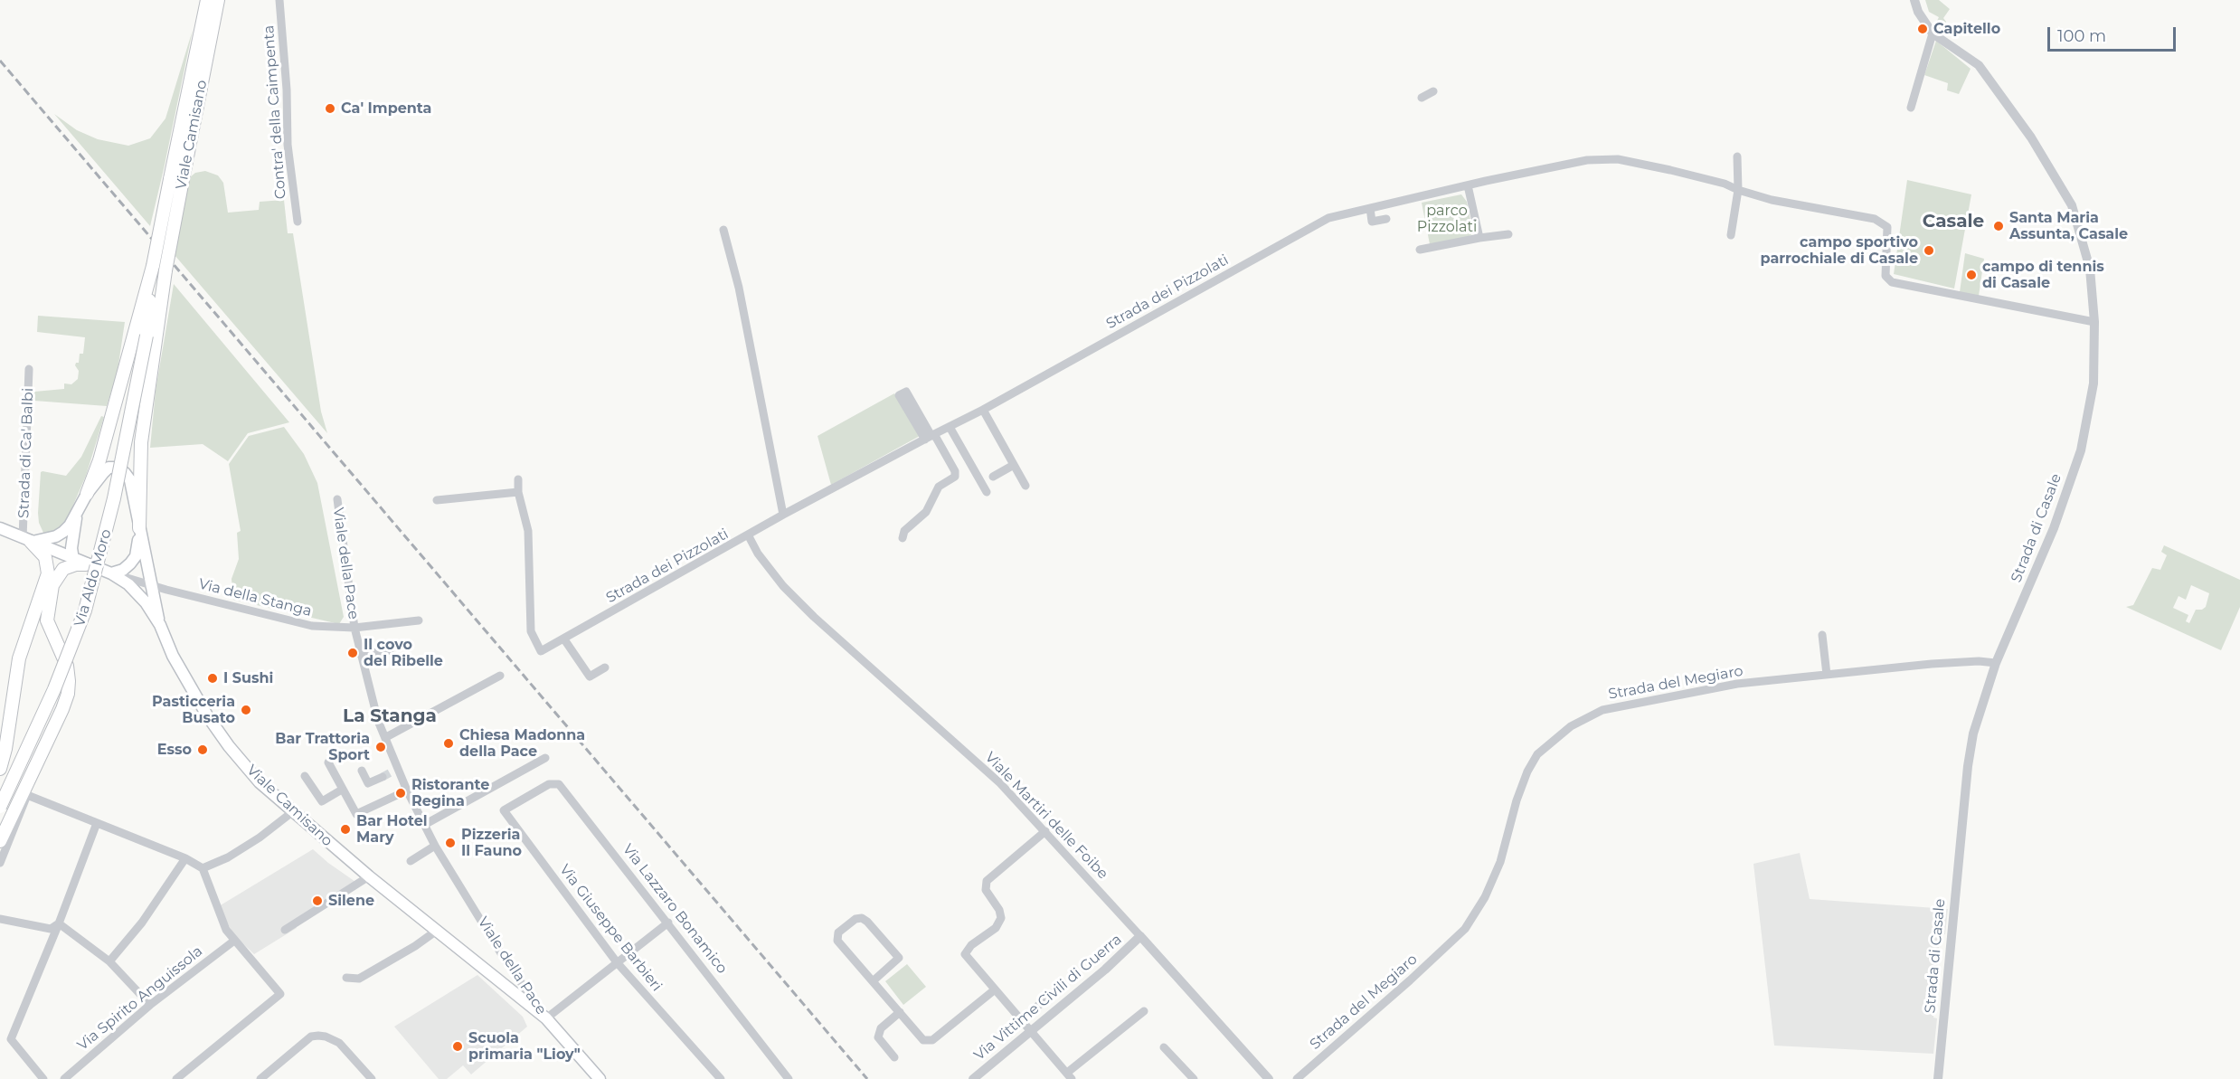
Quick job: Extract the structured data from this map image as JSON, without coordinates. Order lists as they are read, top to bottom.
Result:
{
  "streets": {
    "main road": [
      "Viale Camisano",
      "Strada di Ca' Balbi",
      "Viale della Pace",
      "Via Aldo Moro"
    ],
    "street": [
      "Contra' della Caimpenta",
      "Strada dei Pizzolati",
      "Strada di Casale",
      "Via della Stanga",
      "Strada del Megiaro",
      "Viale Martiri delle Foibe",
      "Via Lazzaro Bonamico",
      "Via Giuseppe Barbieri",
      "Via Vittime Civili di Guerra",
      "Via Spirito Anguissola"
    ]
  },
  "crossings": [
    ["Viale Camisano", "Strada di Ca' Balbi"],
    ["Viale Camisano", "Viale della Pace"],
    ["Viale Camisano", "Via Aldo Moro"],
    ["Viale Camisano", "Via della Stanga"],
    ["Strada dei Pizzolati", "Strada di Casale"],
    ["Strada dei Pizzolati", "Viale Martiri delle Foibe"],
    ["Strada di Casale", "Strada del Megiaro"],
    ["Viale della Pace", "Via della Stanga"],
    ["Viale Martiri delle Foibe", "Via Vittime Civili di Guerra"],
    ["Via Lazzaro Bonamico", "Via Giuseppe Barbieri"]
  ],
  "districts": ["Casale", "La Stanga"],
  "parks": ["parco Pizzolati"],
  "places": [
    "Capitello",
    "Ca' Impenta",
    "Santa Maria Assunta, Casale",
    "campo sportivo parrochiale di Casale",
    "campo di tennis di Casale",
    "Il covo del Ribelle",
    "I Sushi",
    "Pasticceria Busato",
    "Chiesa Madonna della Pace",
    "Bar Trattoria Sport",
    "Esso",
    "Ristorante Regina",
    "Bar Hotel Mary",
    "Pizzeria Il Fauno",
    "Silene",
    "Scuola primaria \"Lioy\""
  ],
  "scale_bar": "100 m"
}
